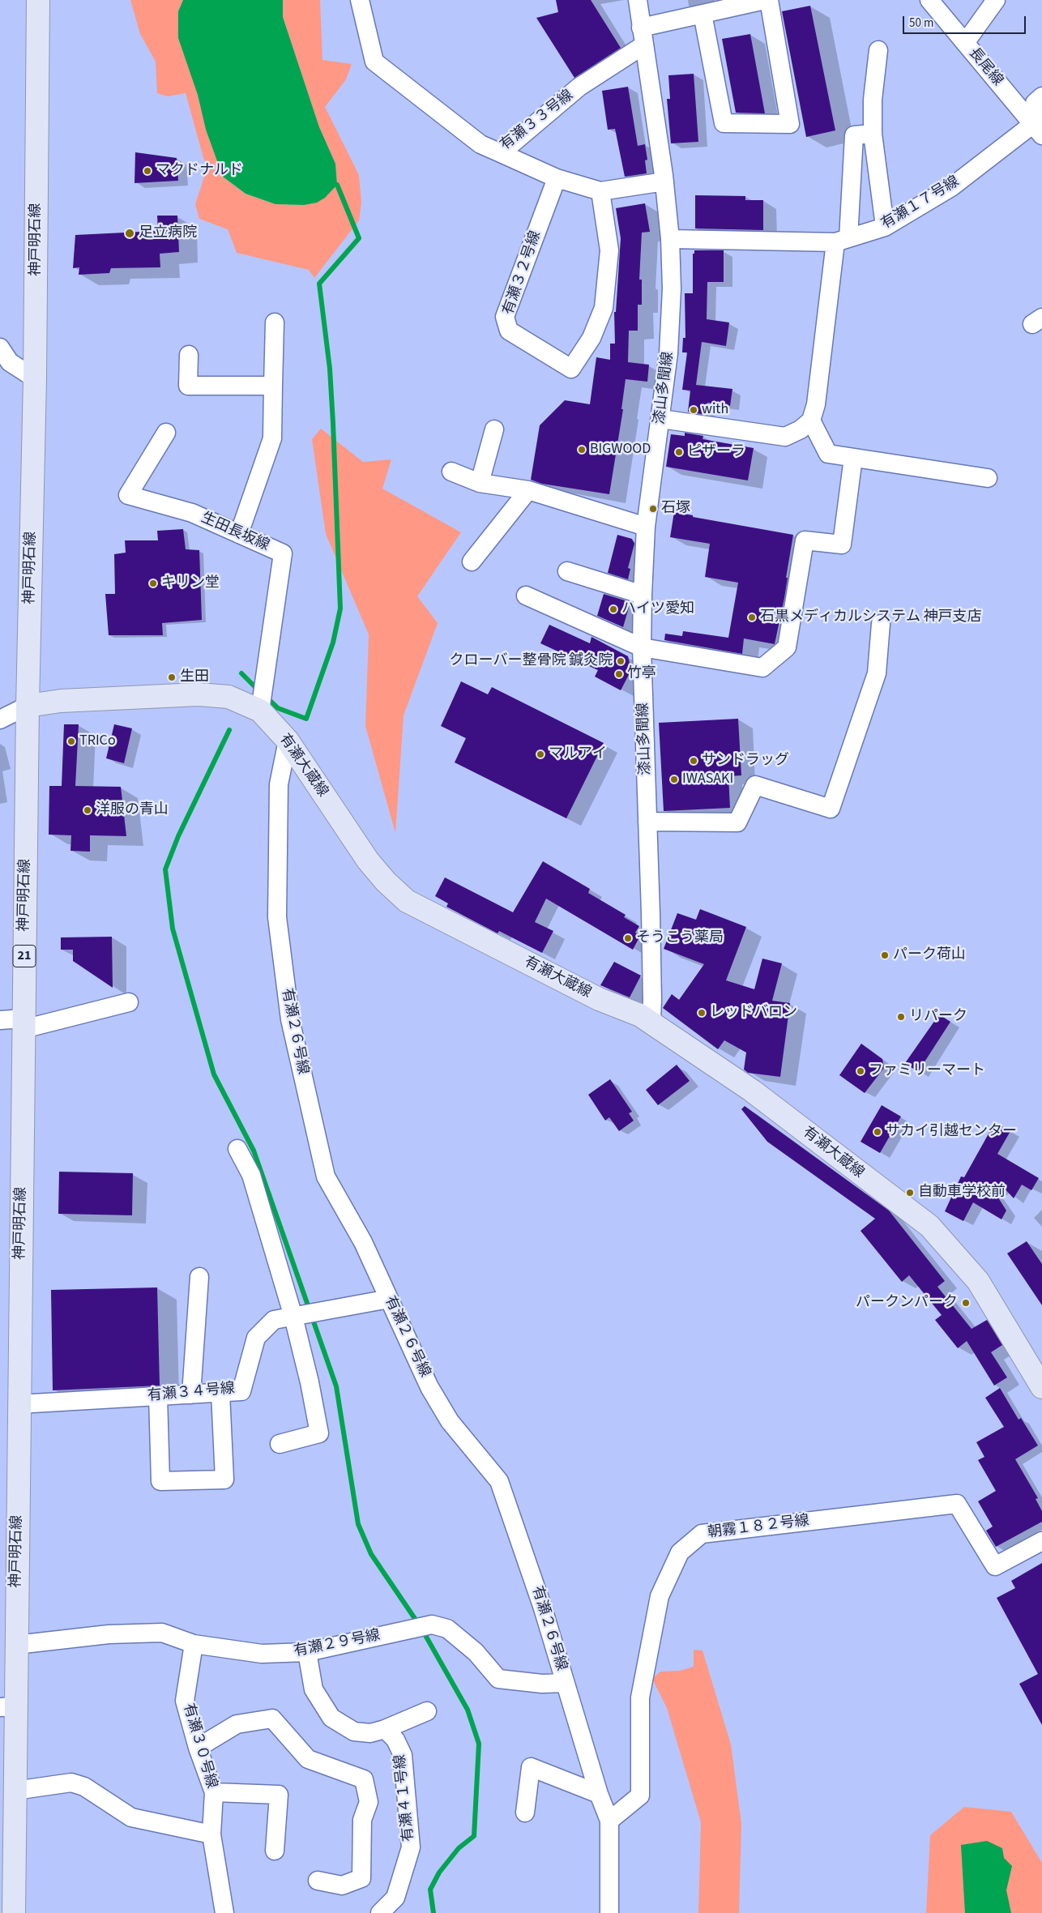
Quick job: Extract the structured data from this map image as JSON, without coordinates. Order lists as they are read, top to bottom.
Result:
{
  "streets": {
    "main road": ["神戸明石線", "有瀬大蔵線", "21"],
    "street": [
      "長尾線",
      "有瀬３３号線",
      "有瀬１７号線",
      "有瀬３２号線",
      "漆山多聞線",
      "生田長坂線",
      "有瀬２６号線",
      "有瀬３４号線",
      "朝霧１８２号線",
      "有瀬２９号線",
      "有瀬３０号線",
      "有瀬４１号線"
    ]
  },
  "crossings": [
    ["長尾線", "有瀬１７号線"],
    ["有瀬３３号線", "漆山多聞線"],
    ["有瀬１７号線", "漆山多聞線"],
    ["神戸明石線", "有瀬大蔵線"],
    ["神戸明石線", "有瀬３４号線"],
    ["神戸明石線", "有瀬２９号線"],
    ["漆山多聞線", "有瀬大蔵線"],
    ["生田長坂線", "有瀬大蔵線"],
    ["有瀬大蔵線", "有瀬２６号線"],
    ["有瀬２６号線", "有瀬３４号線"],
    ["有瀬２６号線", "朝霧１８２号線"],
    ["有瀬２６号線", "有瀬２９号線"],
    ["有瀬２９号線", "有瀬３０号線"]
  ],
  "places": [
    "マクドナルド",
    "足立病院",
    "with",
    "BIGWOOD",
    "ピザーラ",
    "石塚",
    "キリン堂",
    "ハイツ愛知",
    "石黒メディカルシステム 神戸支店",
    "クローバー整骨院 鍼灸院",
    "竹亭",
    "生田",
    "TRICo",
    "マルアイ",
    "サンドラッグ",
    "IWASAKI",
    "洋服の青山",
    "そうこう薬局",
    "パーク荷山",
    "レッドバロン",
    "リパーク",
    "ファミリーマート",
    "サカイ引越センター",
    "自動車学校前",
    "パークンパーク"
  ],
  "scale_bar": "50 m"
}
